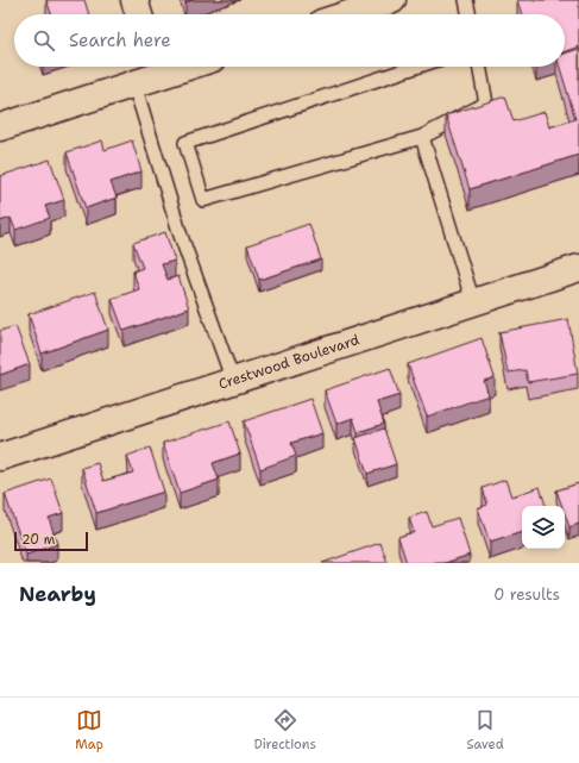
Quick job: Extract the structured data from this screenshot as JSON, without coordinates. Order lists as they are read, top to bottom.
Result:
{
  "streets": {
    "street": ["Crestwood Boulevard"]
  },
  "scale_bar": "20 m",
  "page": {
    "search": "Search here",
    "scale": "20 m",
    "heading": ["Nearby", "0 results"],
    "nav": ["Map", "Directions", "Saved"]
  }
}
